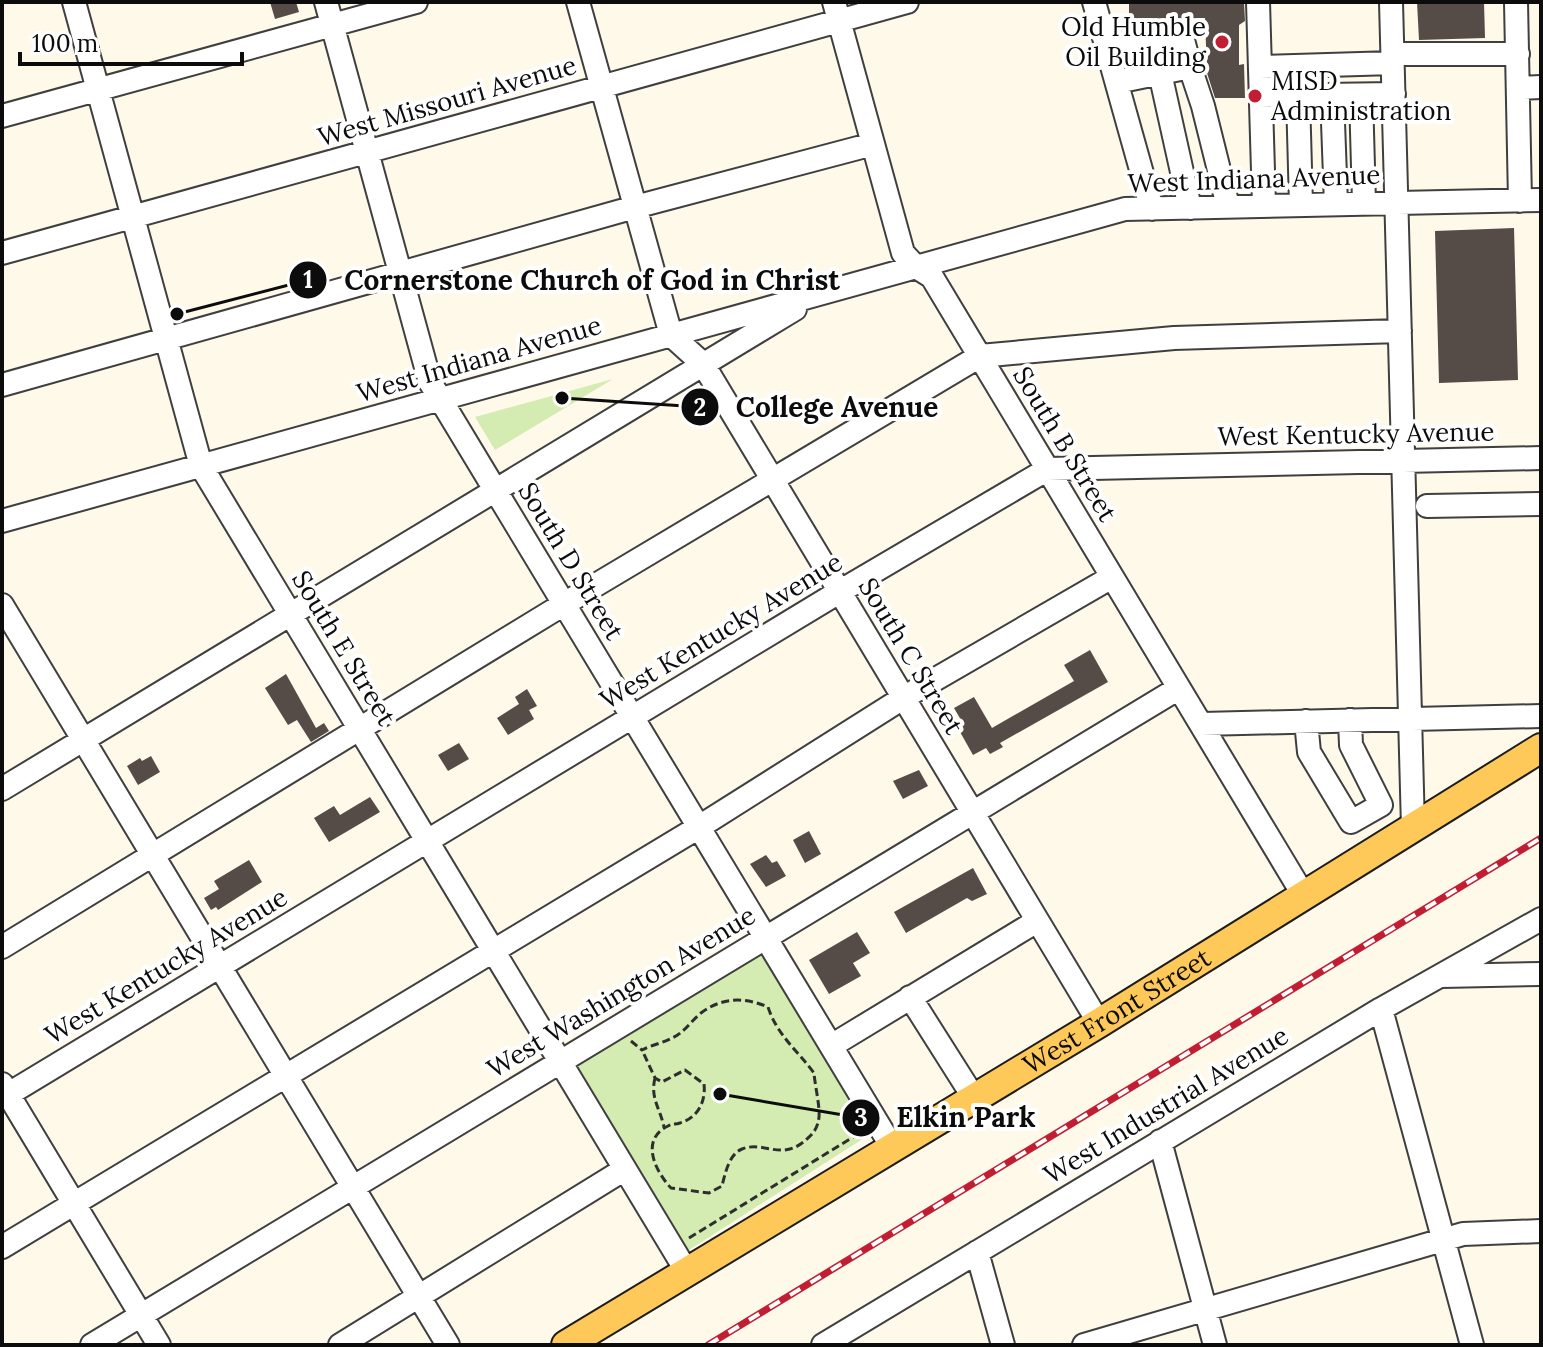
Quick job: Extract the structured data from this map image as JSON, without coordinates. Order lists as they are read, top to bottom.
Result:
{
  "streets": {
    "main road": ["West Front Street"],
    "street": [
      "West Missouri Avenue",
      "West Indiana Avenue",
      "West Kentucky Avenue",
      "South B Street",
      "South D Street",
      "South E Street",
      "South C Street",
      "West Washington Avenue",
      "West Industrial Avenue"
    ]
  },
  "crossings": [
    ["West Missouri Avenue", "South B Street"],
    ["West Missouri Avenue", "South D Street"],
    ["West Missouri Avenue", "South E Street"],
    ["West Indiana Avenue", "South B Street"],
    ["West Indiana Avenue", "South D Street"],
    ["West Indiana Avenue", "South E Street"],
    ["West Indiana Avenue", "South C Street"],
    ["West Kentucky Avenue", "South B Street"],
    ["West Kentucky Avenue", "South D Street"],
    ["West Kentucky Avenue", "South E Street"],
    ["West Kentucky Avenue", "South C Street"],
    ["South B Street", "West Washington Avenue"],
    ["South B Street", "West Front Street"],
    ["South D Street", "West Washington Avenue"],
    ["South D Street", "West Front Street"],
    ["South E Street", "West Washington Avenue"],
    ["South E Street", "West Front Street"],
    ["South C Street", "West Washington Avenue"],
    ["South C Street", "West Front Street"]
  ],
  "places": [
    "Old Humble Oil Building",
    "MISD Administration",
    "Cornerstone Church of God in Christ",
    "College Avenue",
    "Elkin Park"
  ],
  "scale_bar": "100 m"
}
